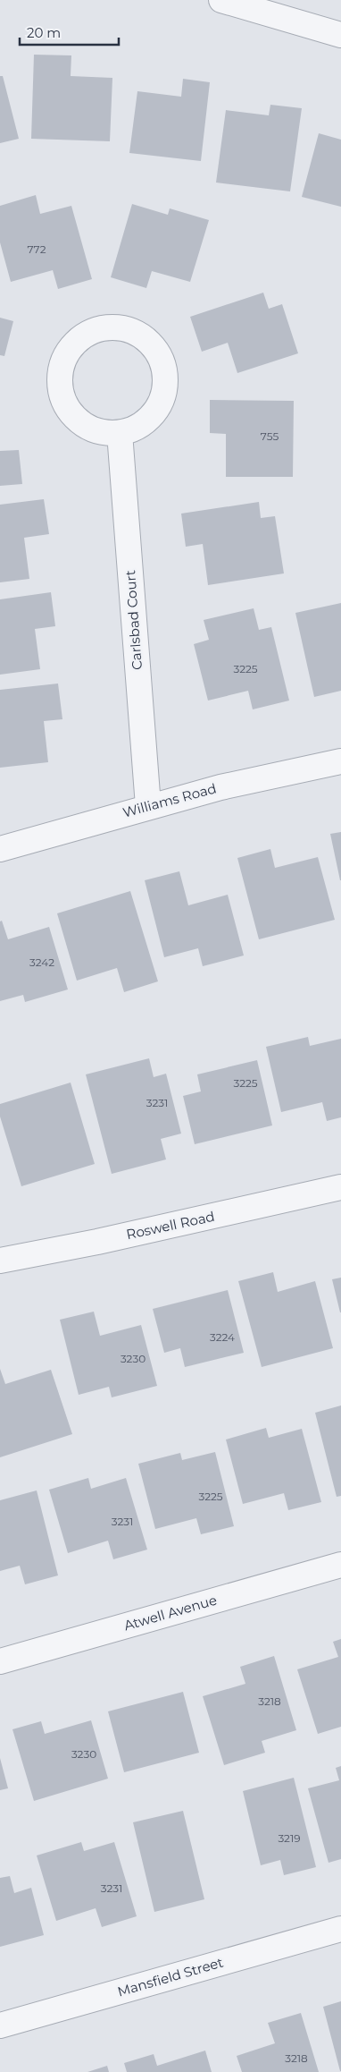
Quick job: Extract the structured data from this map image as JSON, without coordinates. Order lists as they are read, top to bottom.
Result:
{
  "streets": {
    "street": [
      "Carlsbad Court",
      "Williams Road",
      "Roswell Road",
      "Atwell Avenue",
      "Mansfield Street"
    ]
  },
  "crossings": [
    ["Carlsbad Court", "Williams Road"]
  ],
  "house_numbers": [
    "772",
    "755",
    "3225",
    "3242",
    "3225",
    "3231",
    "3224",
    "3230",
    "3225",
    "3231",
    "3218",
    "3230",
    "3219",
    "3231",
    "3218"
  ],
  "scale_bar": "20 m"
}
